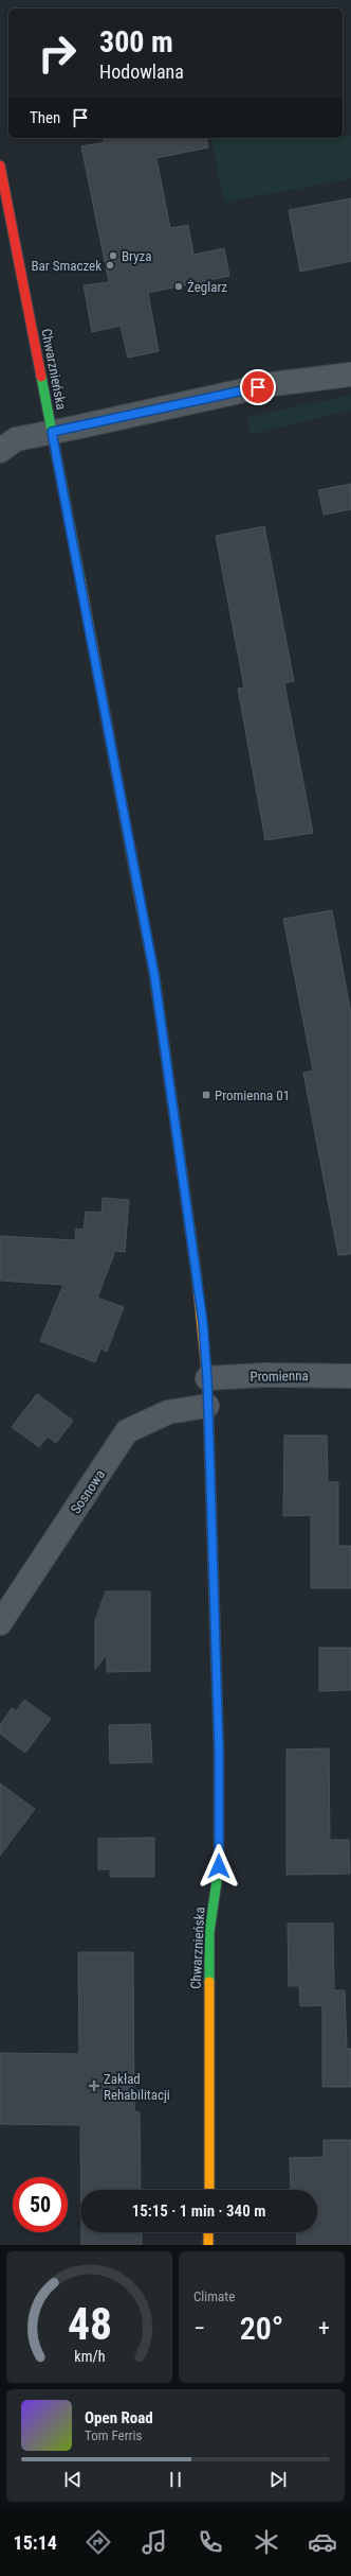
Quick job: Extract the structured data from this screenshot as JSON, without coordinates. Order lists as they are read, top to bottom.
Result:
{
  "streets": {
    "main road": ["Chwarznieńska"],
    "street": ["Promienna", "Sosnowa"]
  },
  "crossings": [
    ["Chwarznieńska", "Promienna"],
    ["Chwarznieńska", "Sosnowa"]
  ],
  "places": {
    "other": ["Bryza", "Bar Smaczek", "Żeglarz"],
    "transit": ["Promienna 01"],
    "health": ["Zakład Rehabilitacji"]
  },
  "page": {
    "turn": ["300 m", "Hodowlana"],
    "then": "Then",
    "limit": "50",
    "trip": "15:15 · 1 min · 340 m",
    "tile": "Climate",
    "heat": ["−", "20°", "+"],
    "song": ["Open Road", "Tom Ferris"],
    "tabs": "15:14",
    "gauge": ["48", "km/h"]
  }
}
